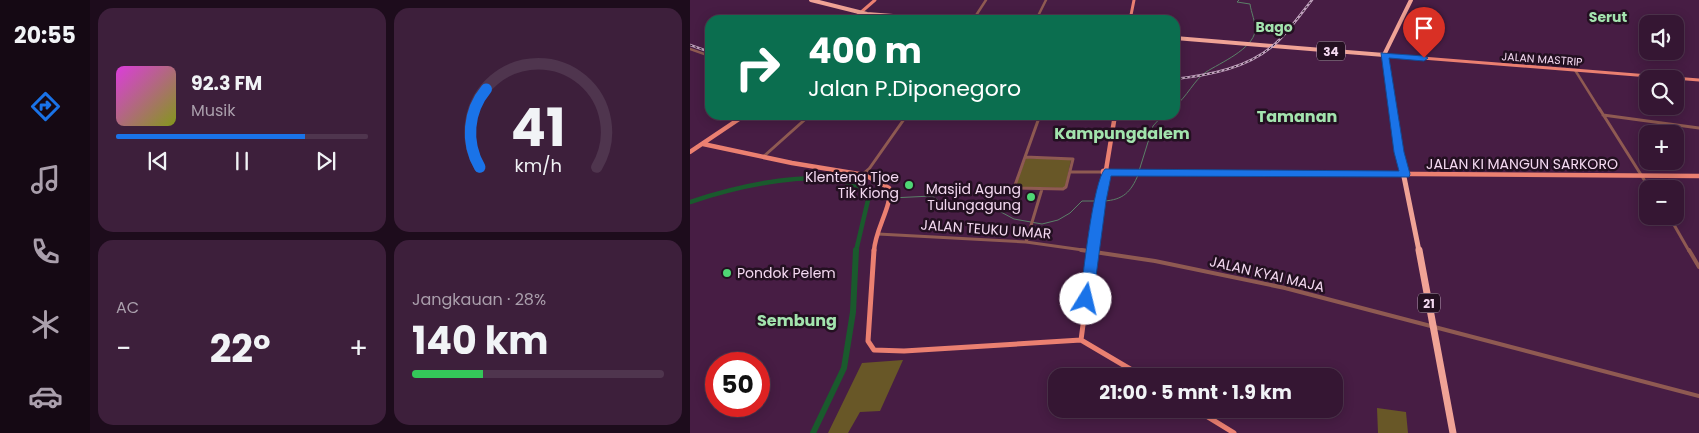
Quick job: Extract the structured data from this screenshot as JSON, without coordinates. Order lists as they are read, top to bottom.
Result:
{
  "streets": {
    "highway": ["34", "21"],
    "main road": ["JALAN MASTRIP", "JALAN KI MANGUN SARKORO"],
    "street": ["JALAN TEUKU UMAR", "JALAN KYAI MAJA"]
  },
  "crossings": [
    ["34", "JALAN MASTRIP"],
    ["34", "21"],
    ["JALAN MASTRIP", "21"],
    ["JALAN KI MANGUN SARKORO", "21"],
    ["JALAN TEUKU UMAR", "JALAN KYAI MAJA"],
    ["JALAN KYAI MAJA", "21"]
  ],
  "districts": [
    "Serut",
    "Bago",
    "Tamanan",
    "Kampungdalem",
    "Sembung"
  ],
  "places": ["Klenteng Tjoe Tik Kiong", "Masjid Agung Tulungagung", "Pondok Pelem"],
  "page": {
    "tabs": "20:55",
    "map_buttons": ["+", "−"],
    "turn": ["400 m", "Jalan P.Diponegoro"],
    "song": ["92.3 FM", "Musik"],
    "tile": [
      "AC",
      ["Jangkauan · 28%", "140 km"]
    ],
    "heat": ["−", "22°", "+"],
    "limit": "50",
    "trip": "21:00 · 5 mnt · 1.9 km",
    "gauge": ["41", "km/h"]
  }
}
